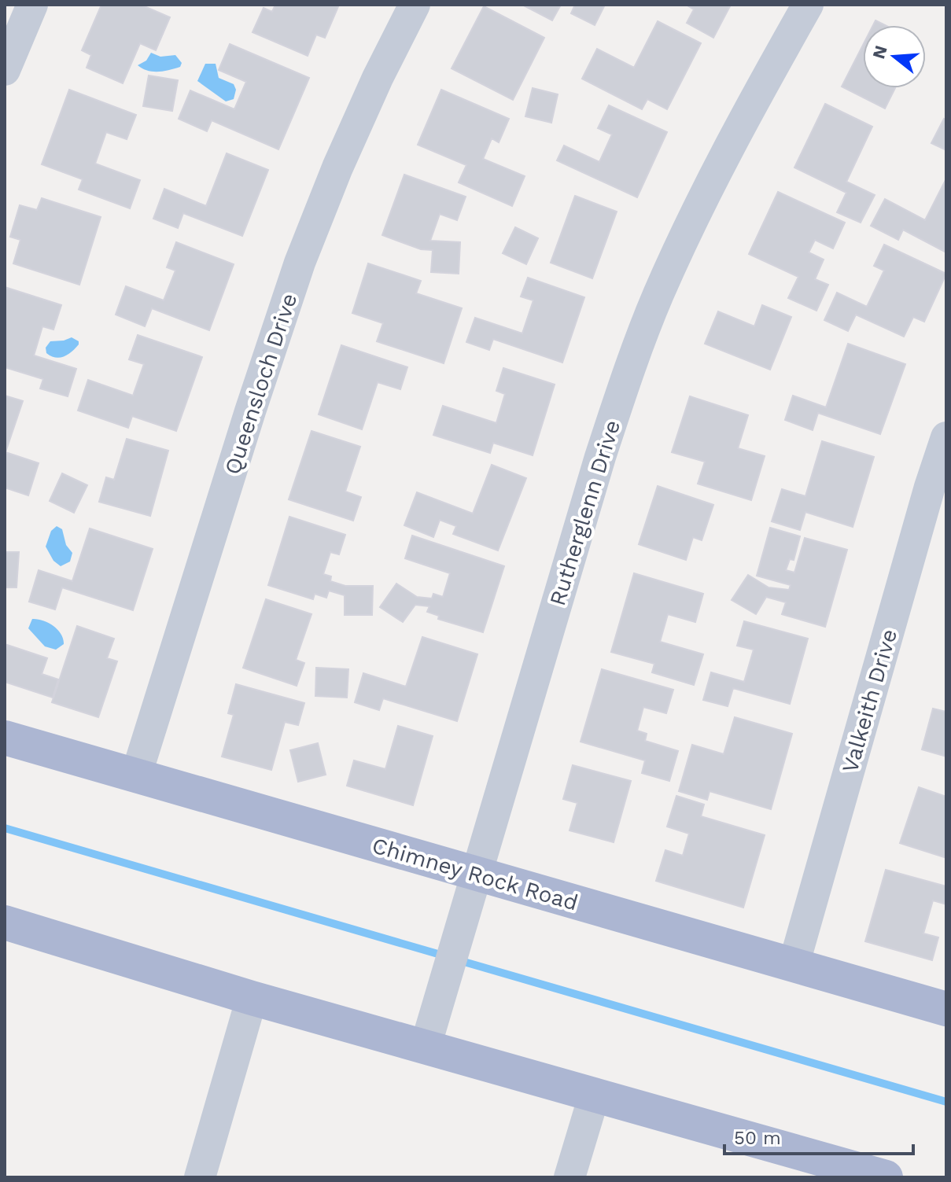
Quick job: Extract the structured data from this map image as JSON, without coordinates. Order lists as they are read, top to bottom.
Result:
{
  "streets": {
    "main road": ["Chimney Rock Road"],
    "street": ["Queensloch Drive", "Rutherglenn Drive", "Valkeith Drive"]
  },
  "crossings": [
    ["Queensloch Drive", "Chimney Rock Road"],
    ["Rutherglenn Drive", "Chimney Rock Road"],
    ["Valkeith Drive", "Chimney Rock Road"]
  ],
  "scale_bar": "50 m",
  "north": "left"
}
